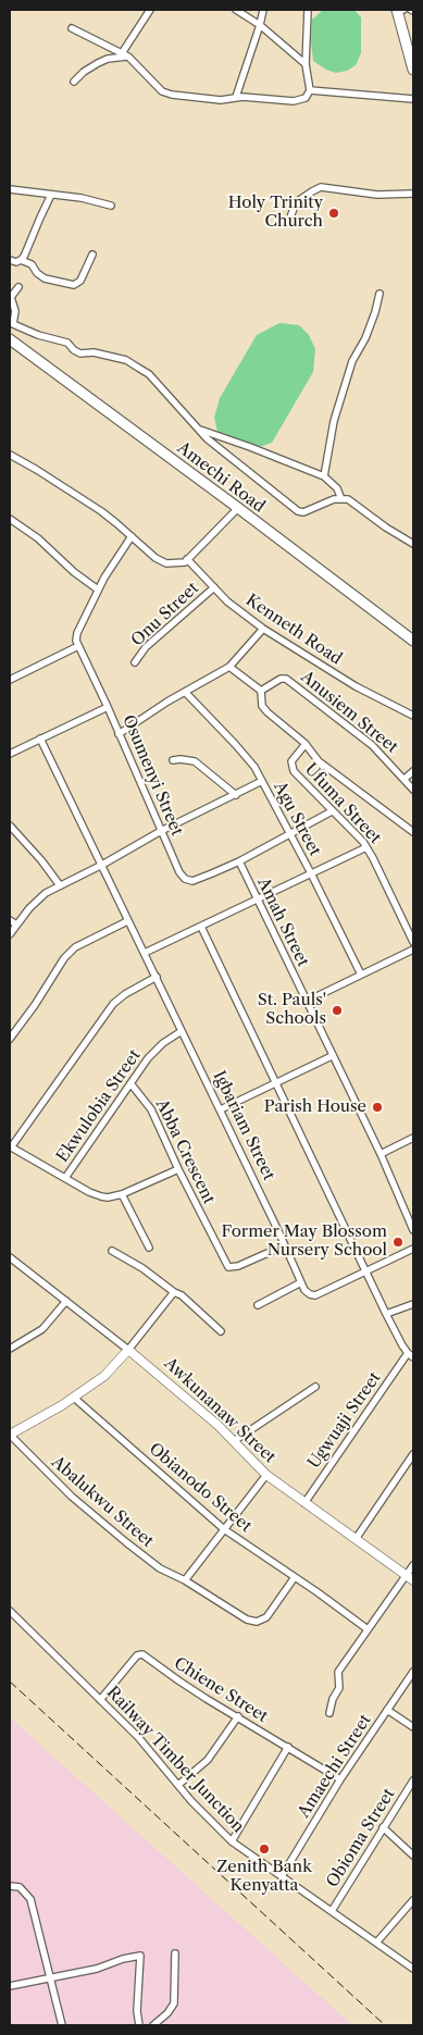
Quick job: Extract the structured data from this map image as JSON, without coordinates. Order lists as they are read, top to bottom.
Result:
{
  "streets": {
    "main road": ["Amechi Road"],
    "street": [
      "Onu Street",
      "Kenneth Road",
      "Anusiem Street",
      "Osumenyi Street",
      "Ufuma Street",
      "Agu Street",
      "Amah Street",
      "Ekwulobia Street",
      "Igbariam Street",
      "Abba Crescent",
      "Awkunanaw Street",
      "Ugwuaji Street",
      "Obianodo Street",
      "Abalukwu Street",
      "Chiene Street",
      "Railway Timber Junction",
      "Amaechi Street",
      "Obioma Street"
    ]
  },
  "crossings": [
    ["Onu Street", "Kenneth Road"],
    ["Osumenyi Street", "Ufuma Street"],
    ["Osumenyi Street", "Agu Street"],
    ["Osumenyi Street", "Amah Street"],
    ["Ekwulobia Street", "Igbariam Street"],
    ["Ekwulobia Street", "Abba Crescent"],
    ["Igbariam Street", "Abba Crescent"],
    ["Awkunanaw Street", "Ugwuaji Street"],
    ["Obianodo Street", "Abalukwu Street"],
    ["Chiene Street", "Railway Timber Junction"],
    ["Chiene Street", "Amaechi Street"],
    ["Railway Timber Junction", "Amaechi Street"],
    ["Railway Timber Junction", "Obioma Street"]
  ],
  "places": [
    "Holy Trinity Church",
    "St. Pauls' Schools",
    "Parish House",
    "Former May Blossom Nursery School",
    "Zenith Bank Kenyatta"
  ]
}
